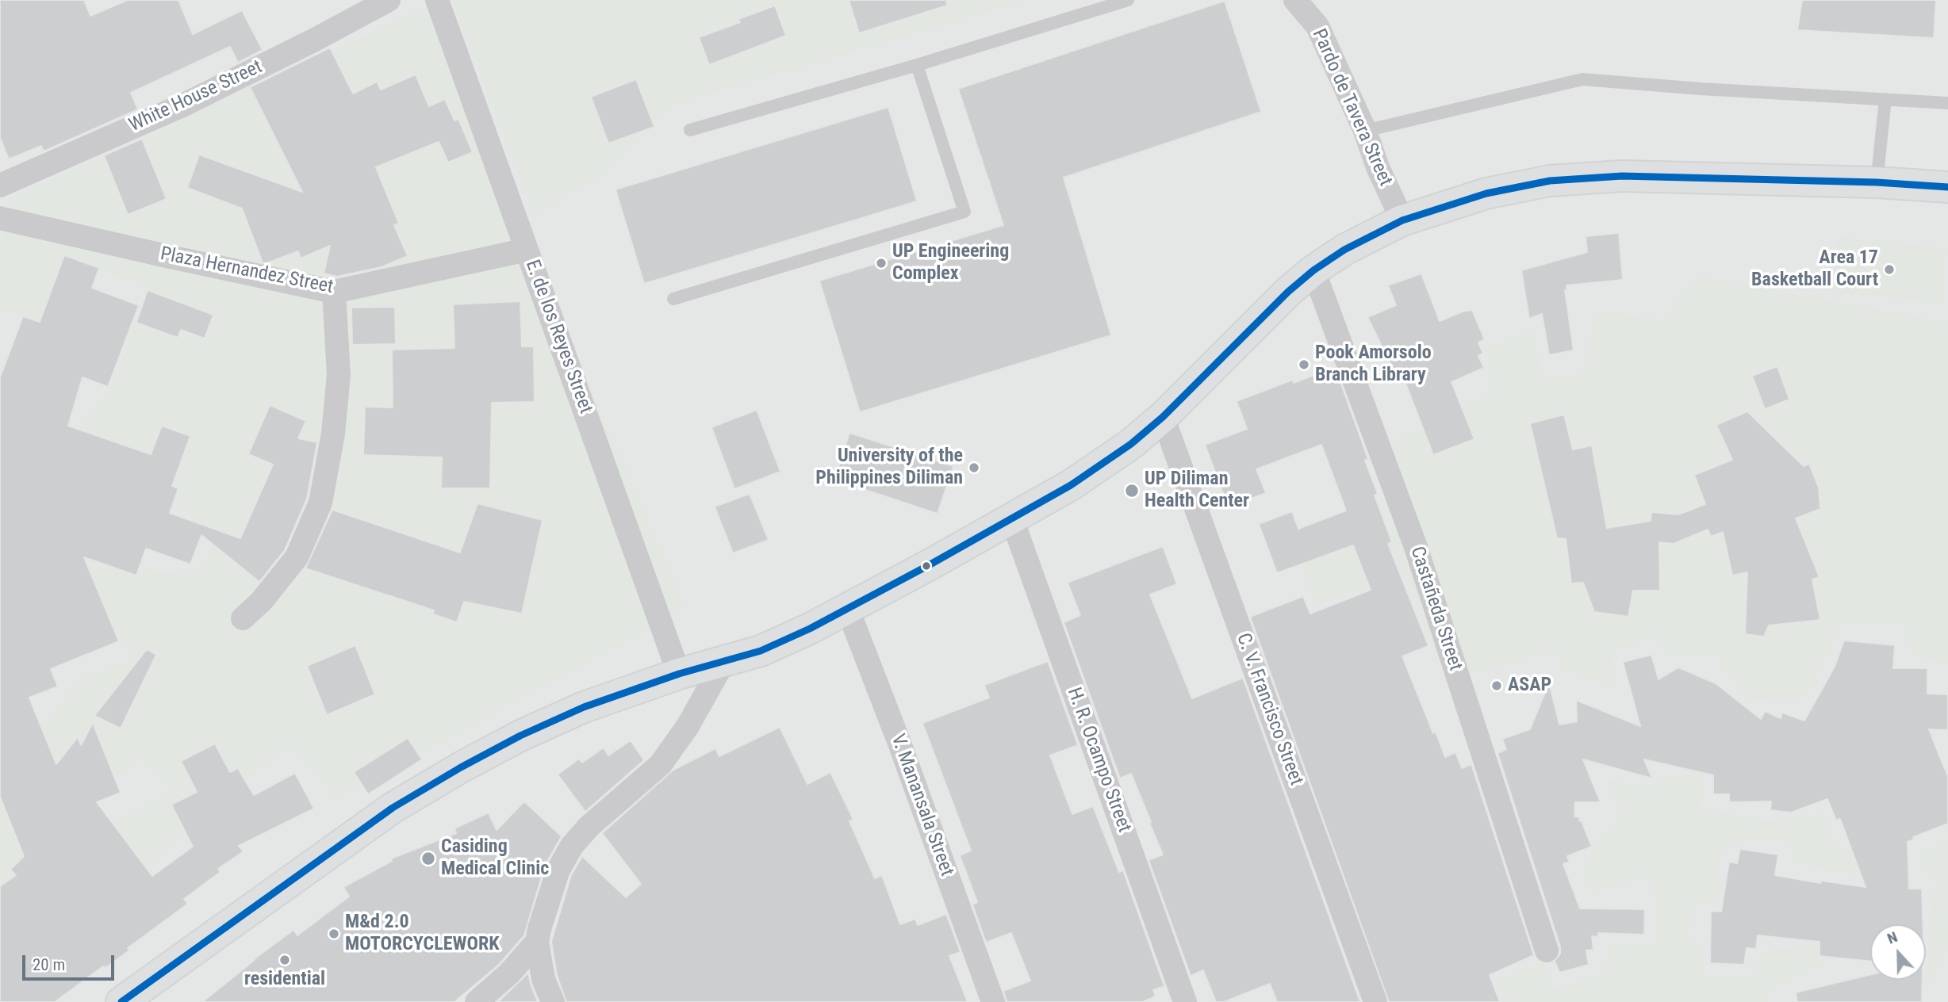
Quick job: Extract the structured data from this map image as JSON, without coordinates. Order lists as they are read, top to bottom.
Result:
{
  "streets": {
    "street": [
      "White House Street",
      "Pardo de Tavera Street",
      "Plaza Hernandez Street",
      "E. de los Reyes Street",
      "Castañeda Street",
      "C. V. Francisco Street",
      "H. R. Ocampo Street",
      "V. Manansala Street"
    ]
  },
  "crossings": [
    ["Plaza Hernandez Street", "E. de los Reyes Street"]
  ],
  "places": [
    "UP Engineering Complex",
    "Area 17 Basketball Court",
    "Pook Amorsolo Branch Library",
    "University of the Philippines Diliman",
    "UP Diliman Health Center",
    "ASAP",
    "Casiding Medical Clinic",
    "M&d 2.0 MOTORCYCLEWORK",
    "residential"
  ],
  "scale_bar": "20 m",
  "north": "top"
}
